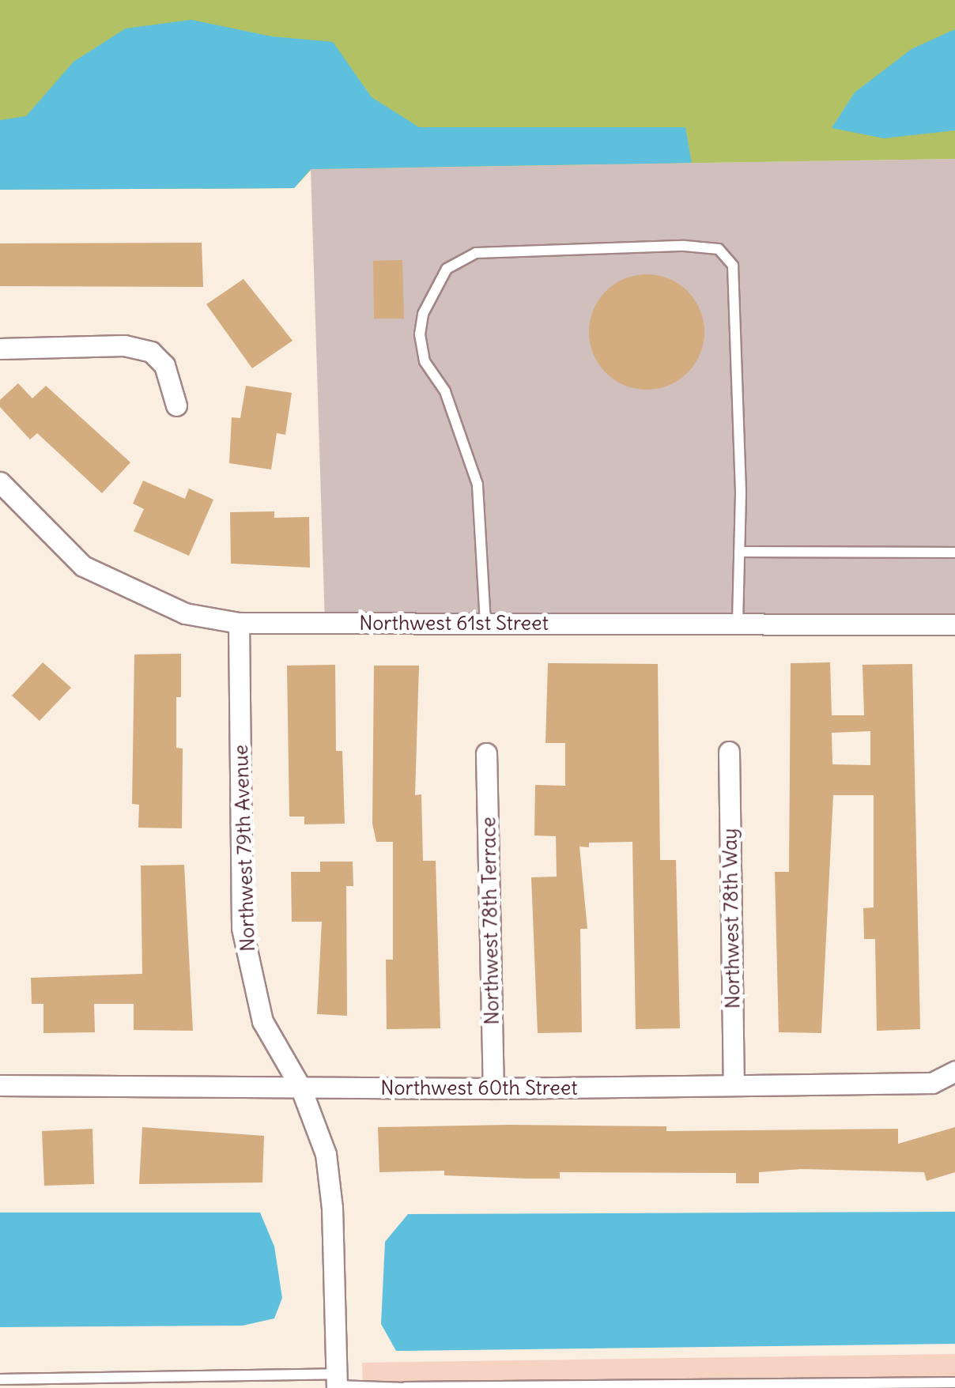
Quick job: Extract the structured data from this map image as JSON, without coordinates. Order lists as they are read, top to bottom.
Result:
{
  "streets": {
    "street": [
      "Northwest 61st Street",
      "Northwest 79th Avenue",
      "Northwest 78th Way",
      "Northwest 78th Terrace",
      "Northwest 60th Street"
    ]
  },
  "crossings": [
    ["Northwest 61st Street", "Northwest 79th Avenue"],
    ["Northwest 79th Avenue", "Northwest 60th Street"],
    ["Northwest 78th Way", "Northwest 60th Street"],
    ["Northwest 78th Terrace", "Northwest 60th Street"]
  ]
}
